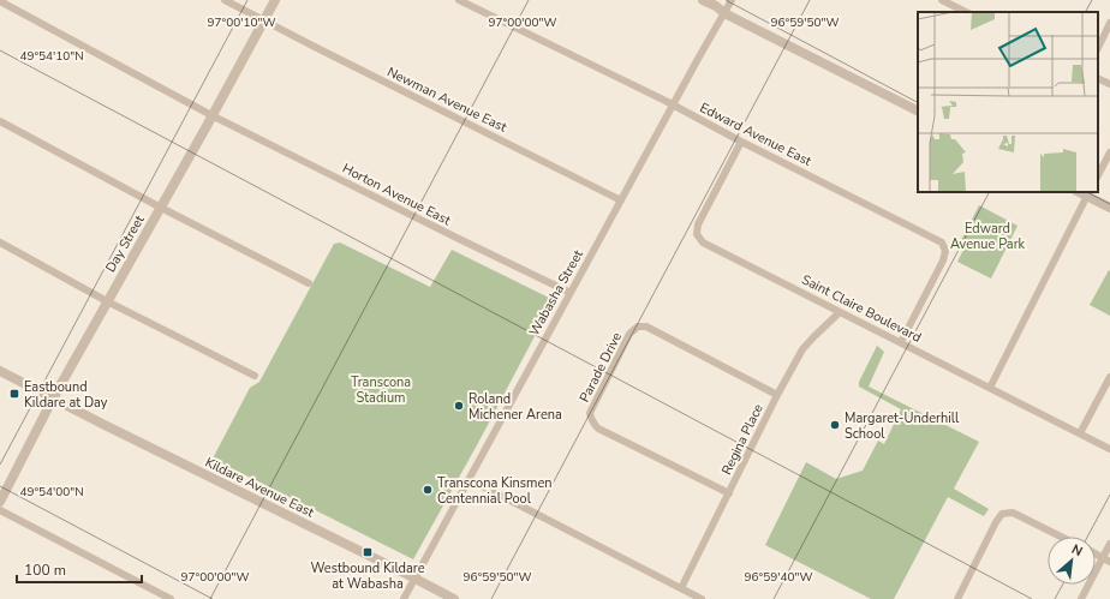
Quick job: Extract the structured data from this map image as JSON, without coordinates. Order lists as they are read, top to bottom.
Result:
{
  "streets": {
    "street": [
      "Newman Avenue East",
      "Edward Avenue East",
      "Horton Avenue East",
      "Day Street",
      "Wabasha Street",
      "Saint Claire Boulevard",
      "Parade Drive",
      "Regina Place",
      "Kildare Avenue East"
    ]
  },
  "crossings": [
    ["Newman Avenue East", "Day Street"],
    ["Newman Avenue East", "Wabasha Street"],
    ["Edward Avenue East", "Wabasha Street"],
    ["Edward Avenue East", "Saint Claire Boulevard"],
    ["Horton Avenue East", "Day Street"],
    ["Horton Avenue East", "Wabasha Street"],
    ["Day Street", "Kildare Avenue East"],
    ["Wabasha Street", "Kildare Avenue East"],
    ["Saint Claire Boulevard", "Regina Place"],
    ["Parade Drive", "Regina Place"]
  ],
  "parks": ["Edward Avenue Park", "Transcona Stadium"],
  "places": {
    "transit": ["Eastbound Kildare at Day", "Westbound Kildare at Wabasha"],
    "other": ["Roland Michener Arena", "Margaret-Underhill School", "Transcona Kinsmen Centennial Pool"]
  },
  "scale_bar": "100 m",
  "north": "top right",
  "coordinates": [
    "97°00'10\"W",
    "97°00'00\"W",
    "96°59'50\"W",
    "49°54'10\"N",
    "49°54'00\"N",
    "96°59'40\"W"
  ]
}
